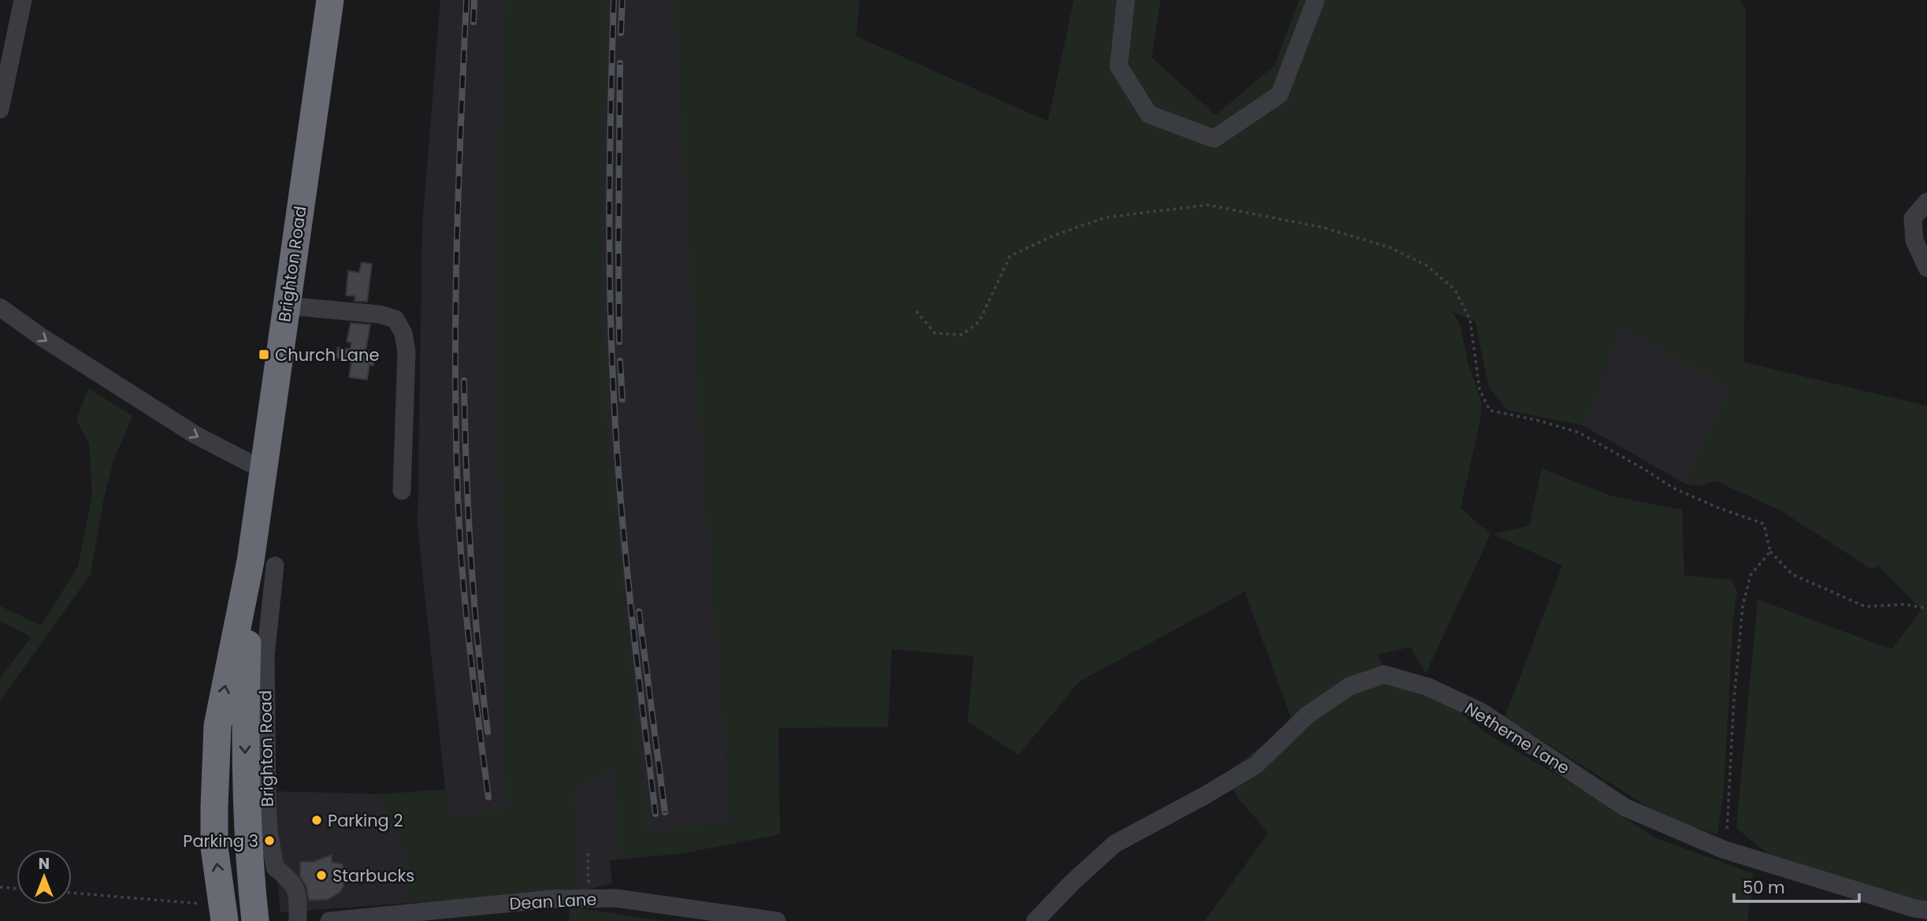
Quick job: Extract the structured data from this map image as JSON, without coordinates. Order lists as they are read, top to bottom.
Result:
{
  "streets": {
    "highway": ["Brighton Road"],
    "street": ["Netherne Lane", "Dean Lane"]
  },
  "places": {
    "transit": ["Church Lane"],
    "other": ["Parking 2", "Parking 3", "Starbucks"]
  },
  "scale_bar": "50 m",
  "north": "top"
}
